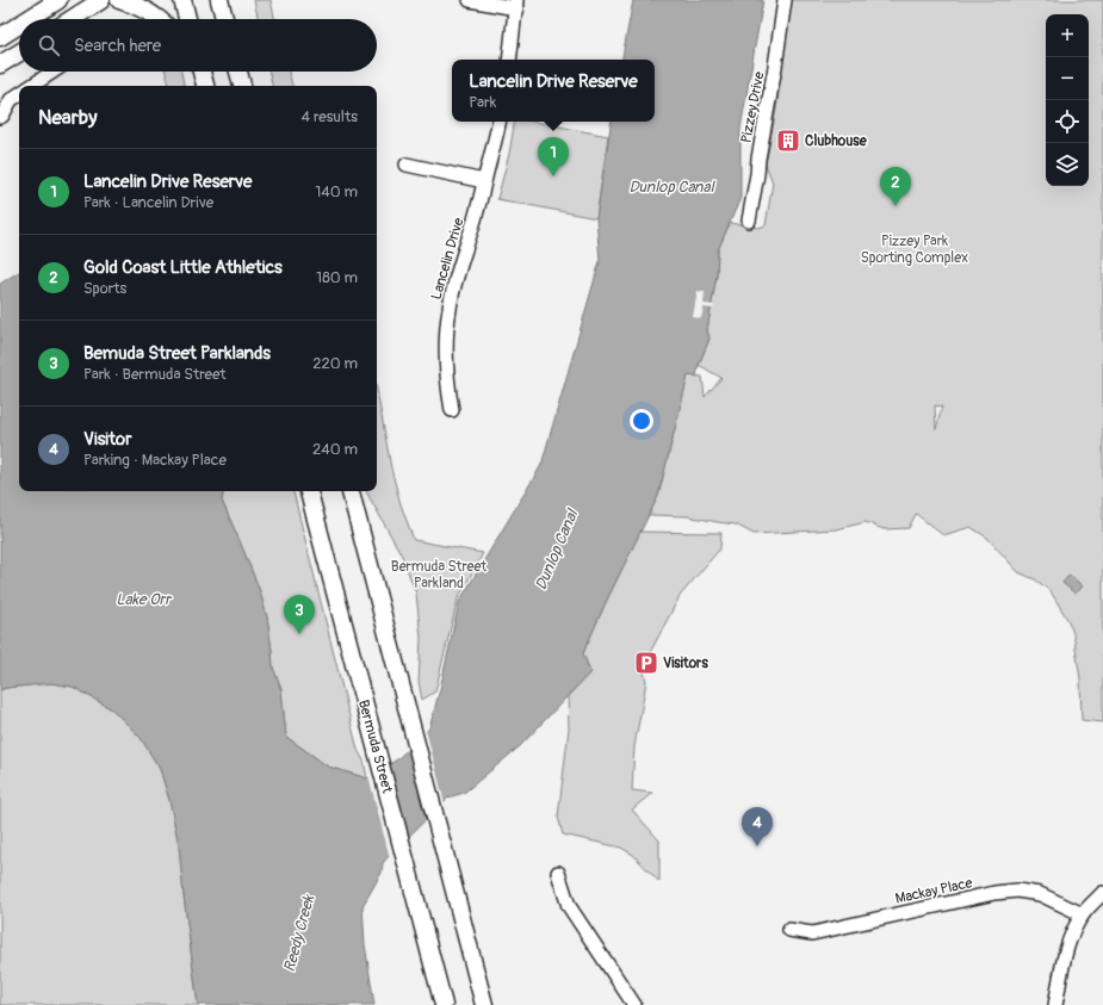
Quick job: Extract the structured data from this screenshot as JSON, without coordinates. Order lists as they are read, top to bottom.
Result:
{
  "streets": {
    "main road": ["Bermuda Street"],
    "street": ["Pizzey Drive", "Lancelin Drive", "Mackay Place"]
  },
  "water": ["Dunlop Canal", "Lake Orr", "Reedy Creek"],
  "parks": ["Pizzey Park Sporting Complex", "Bermuda Street Parkland"],
  "places": {
    "building": ["Clubhouse"],
    "parking": ["Visitors"]
  },
  "page": {
    "map_buttons": ["+", "−"],
    "search": "Search here",
    "popup": ["Lancelin Drive Reserve", "Park"],
    "heading": ["Nearby", "4 results"],
    "pins": [
      "1",
      "2",
      "3",
      "4"
    ],
    "list": [
      {
        "mark": "1",
        "name": "Lancelin Drive Reserve",
        "note": "Park · Lancelin Drive",
        "value": "140 m"
      },
      {
        "mark": "2",
        "name": "Gold Coast Little Athletics",
        "note": "Sports",
        "value": "180 m"
      },
      {
        "mark": "3",
        "name": "Bemuda Street Parklands",
        "note": "Park · Bermuda Street",
        "value": "220 m"
      },
      {
        "mark": "4",
        "name": "Visitor",
        "note": "Parking · Mackay Place",
        "value": "240 m"
      }
    ]
  }
}
